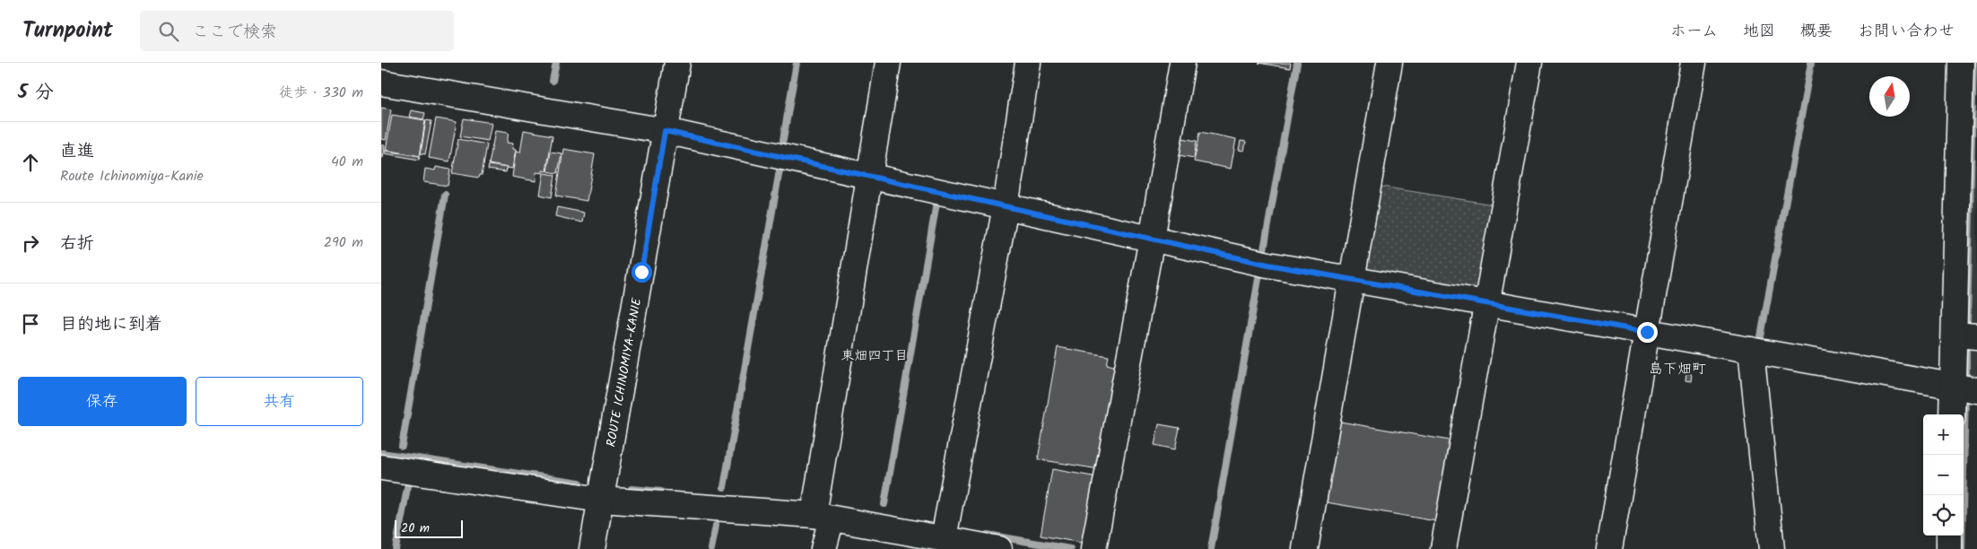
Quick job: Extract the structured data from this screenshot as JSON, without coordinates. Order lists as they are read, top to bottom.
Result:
{
  "streets": {
    "street": ["ROUTE ICHINOMIYA-KANIE"]
  },
  "districts": ["東畑四丁目", "島下畑町"],
  "scale_bar": "20 m",
  "north": "top",
  "page": {
    "header": "Turnpoint",
    "search": "ここで検索",
    "nav": [
      "ホーム",
      "地図",
      "概要",
      "お問い合わせ"
    ],
    "heading": ["5 分", "徒歩 · 330 m"],
    "list": [
      ["直進", "Route Ichinomiya-Kanie", "40 m"],
      ["右折", "290 m"],
      "目的地に到着"
    ],
    "buttons": ["保存", "共有"],
    "map_buttons": ["+", "−"],
    "scale": "20 m"
  }
}
